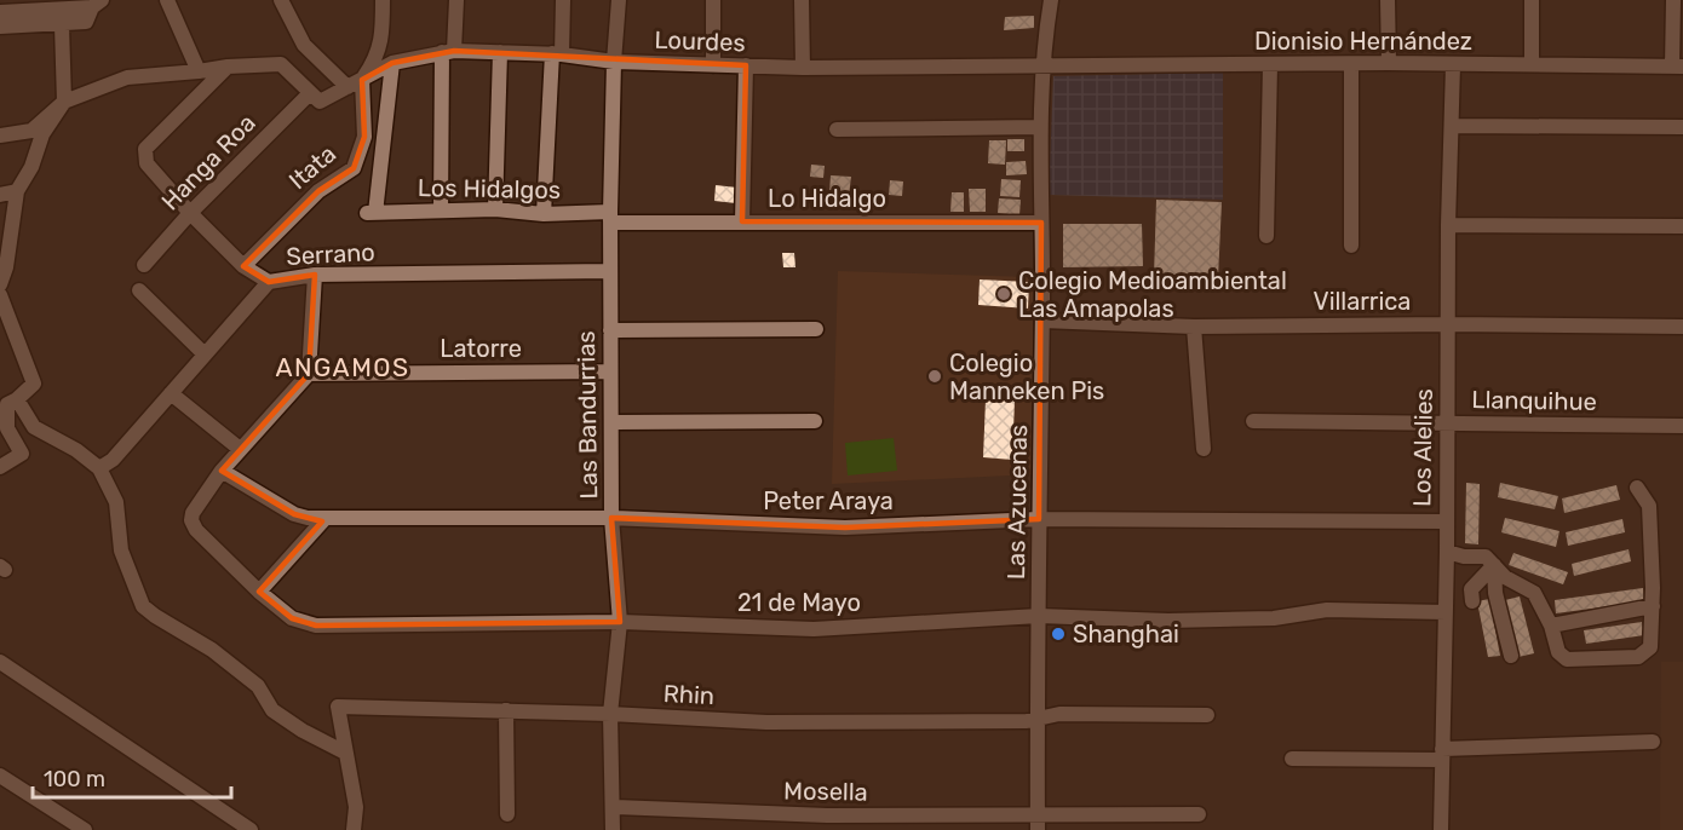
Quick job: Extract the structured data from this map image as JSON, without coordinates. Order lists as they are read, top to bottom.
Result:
{
  "streets": {
    "street": [
      "Lourdes",
      "Dionisio Hernández",
      "Hanga Roa",
      "Itata",
      "Los Hidalgos",
      "Lo Hidalgo",
      "Serrano",
      "Villarrica",
      "Latorre",
      "Llanquihue",
      "Las Bandurrias",
      "Los Alelies",
      "Peter Araya",
      "Las Azucenas",
      "21 de Mayo",
      "Rhin",
      "Mosella"
    ]
  },
  "crossings": [
    ["Lourdes", "Dionisio Hernández"],
    ["Lourdes", "Hanga Roa"],
    ["Lourdes", "Itata"],
    ["Lourdes", "Los Hidalgos"],
    ["Lourdes", "Las Bandurrias"],
    ["Lourdes", "Las Azucenas"],
    ["Dionisio Hernández", "Los Alelies"],
    ["Dionisio Hernández", "Las Azucenas"],
    ["Hanga Roa", "Serrano"],
    ["Itata", "Serrano"],
    ["Los Hidalgos", "Lo Hidalgo"],
    ["Los Hidalgos", "Las Bandurrias"],
    ["Lo Hidalgo", "Las Bandurrias"],
    ["Lo Hidalgo", "Las Azucenas"],
    ["Serrano", "Las Bandurrias"],
    ["Villarrica", "Los Alelies"],
    ["Villarrica", "Las Azucenas"],
    ["Latorre", "Las Bandurrias"],
    ["Llanquihue", "Los Alelies"],
    ["Las Bandurrias", "Peter Araya"],
    ["Las Bandurrias", "21 de Mayo"],
    ["Las Bandurrias", "Rhin"],
    ["Las Bandurrias", "Mosella"],
    ["Los Alelies", "Peter Araya"],
    ["Los Alelies", "21 de Mayo"],
    ["Peter Araya", "Las Azucenas"],
    ["Peter Araya", "21 de Mayo"],
    ["Las Azucenas", "21 de Mayo"],
    ["Las Azucenas", "Rhin"],
    ["Las Azucenas", "Mosella"]
  ],
  "districts": ["ANGAMOS"],
  "places": ["Colegio Medioambiental Las Amapolas", "Colegio Manneken Pis", "Shanghai"],
  "scale_bar": "100 m"
}
